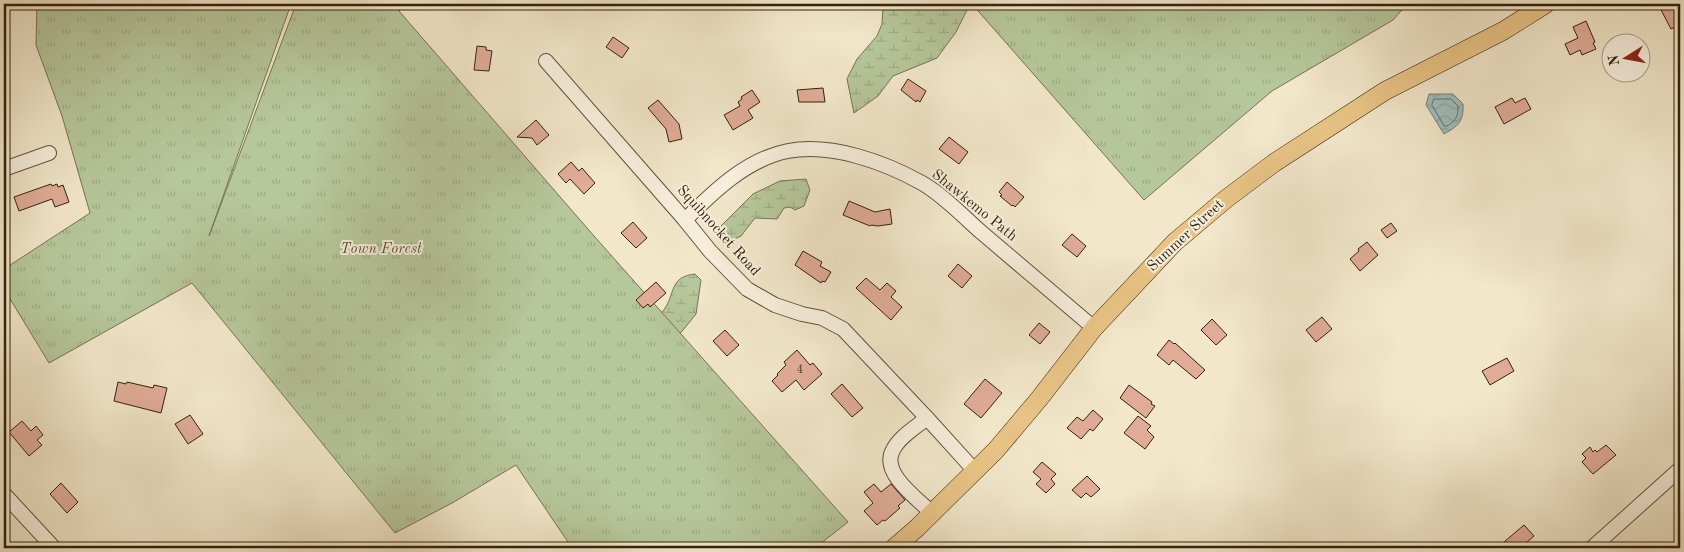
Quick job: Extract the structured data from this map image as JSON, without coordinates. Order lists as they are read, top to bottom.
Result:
{
  "streets": {
    "main road": ["Summer Street"],
    "street": ["Shawkemo Path", "Squibnocket Road"]
  },
  "crossings": [
    ["Shawkemo Path", "Squibnocket Road"],
    ["Shawkemo Path", "Summer Street"],
    ["Squibnocket Road", "Summer Street"]
  ],
  "parks": ["Town Forest"],
  "house_numbers": ["4"],
  "north": "left"
}
